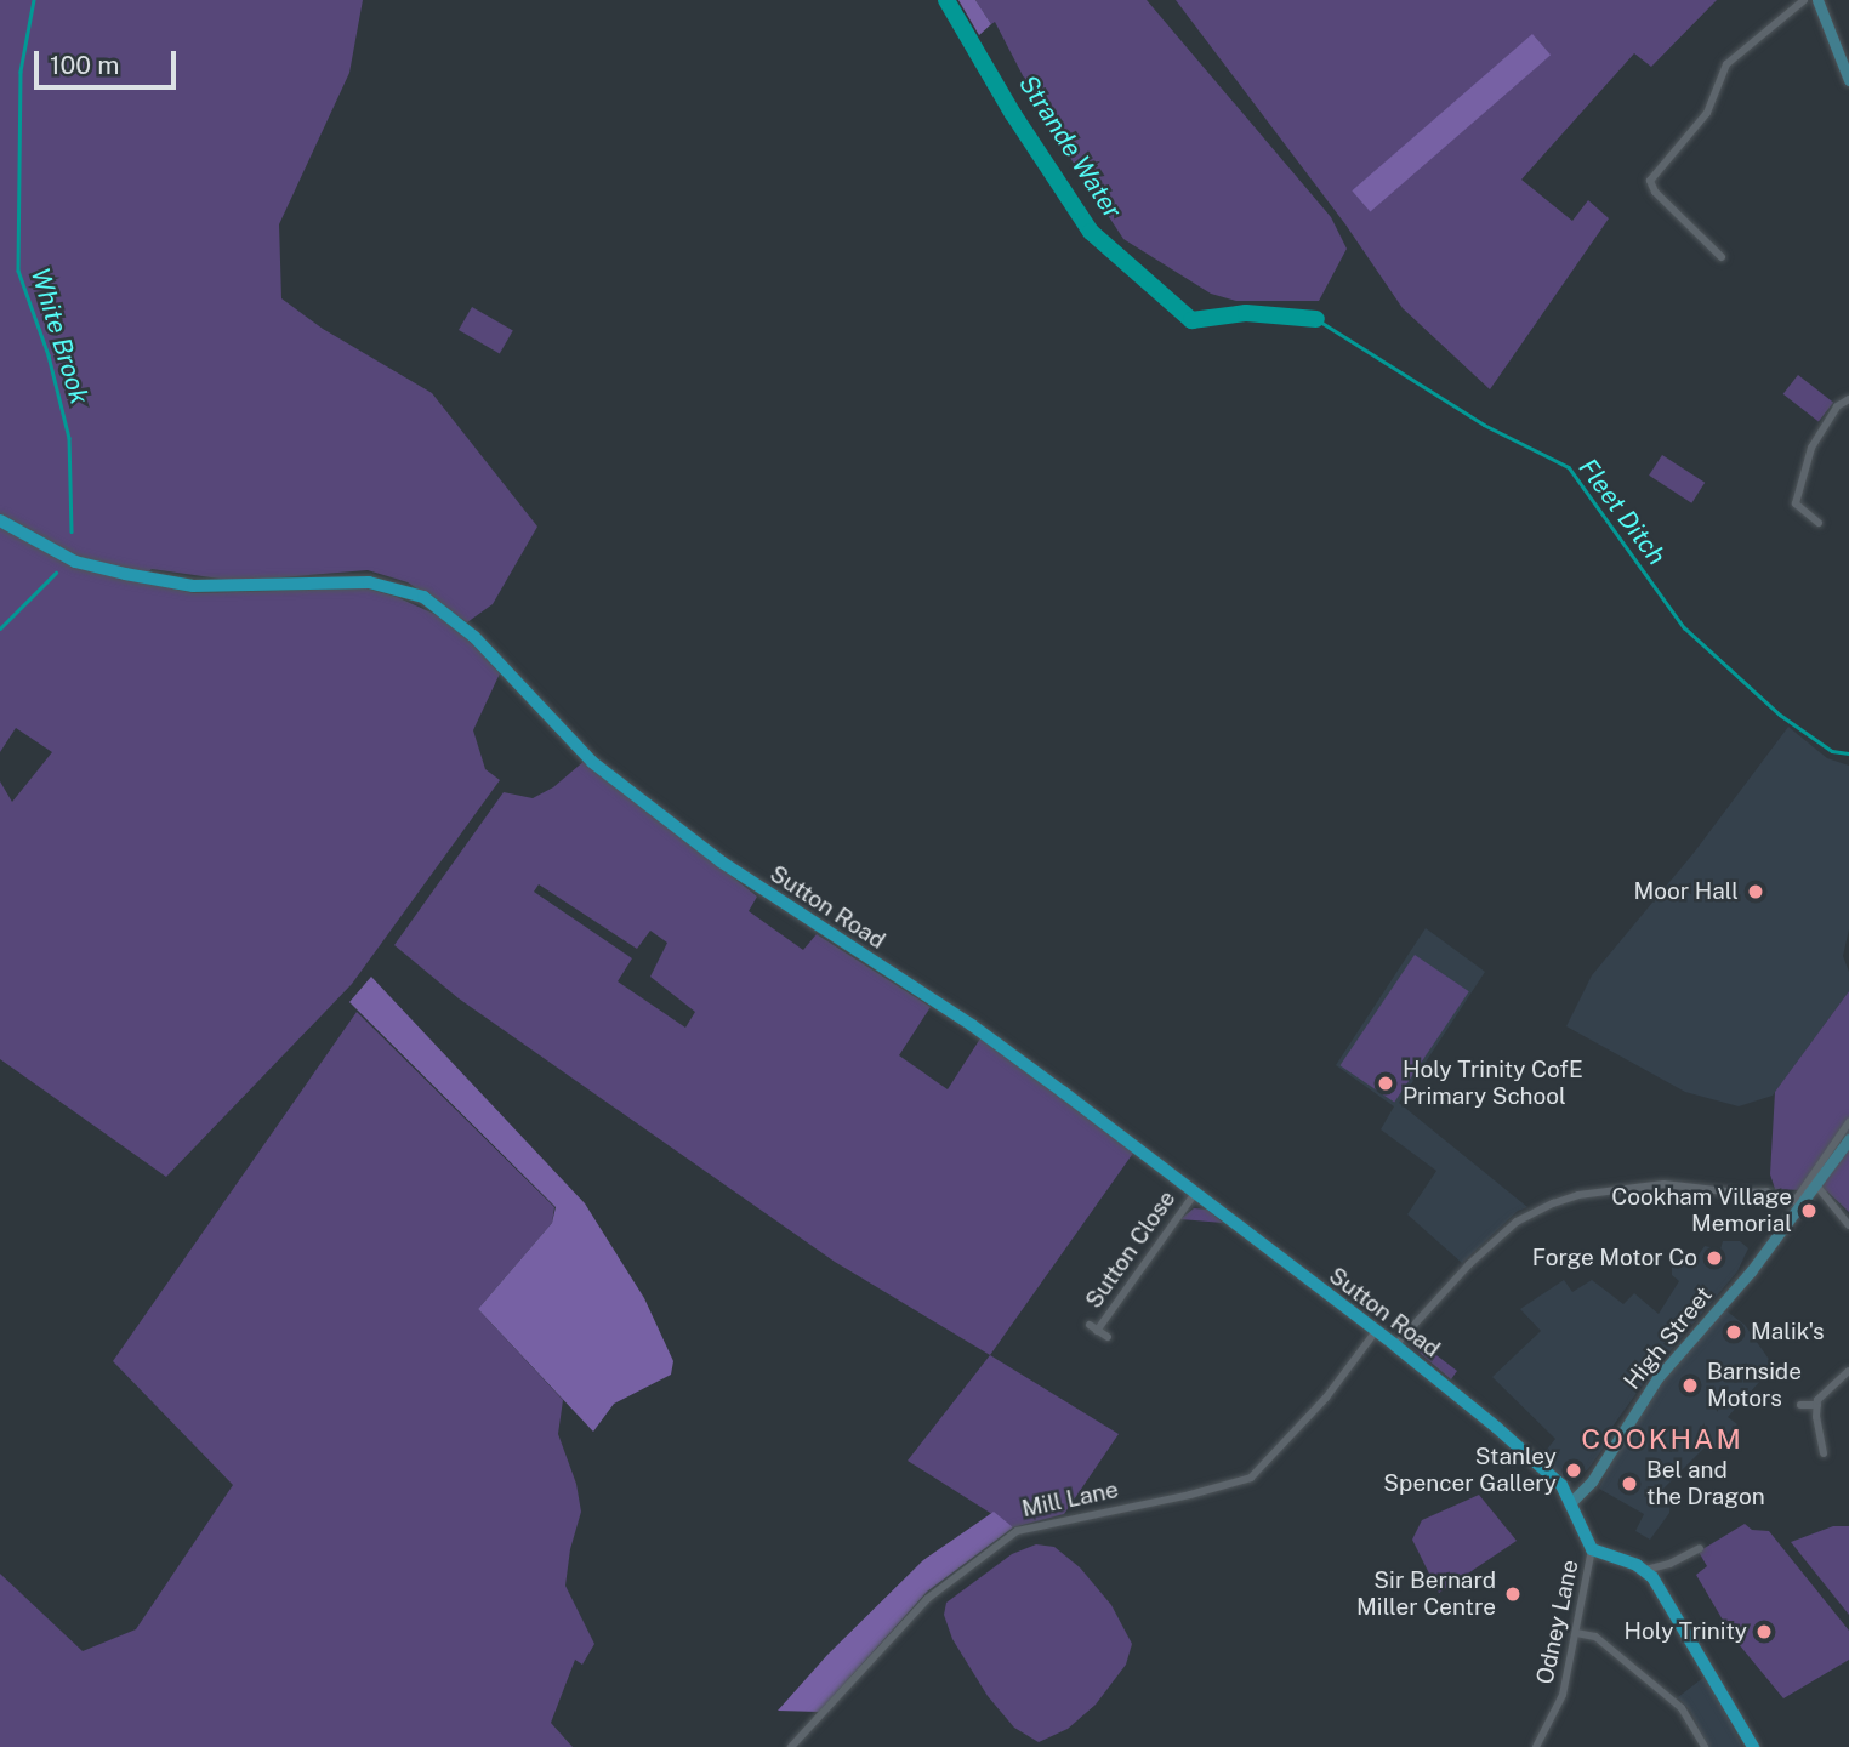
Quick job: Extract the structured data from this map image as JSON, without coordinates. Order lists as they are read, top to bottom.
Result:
{
  "streets": {
    "main road": ["Sutton Road", "High Street"],
    "street": ["Sutton Close", "Mill Lane", "Odney Lane"]
  },
  "crossings": [
    ["Sutton Road", "Sutton Close"],
    ["Sutton Road", "High Street"],
    ["Sutton Road", "Mill Lane"]
  ],
  "districts": ["COOKHAM"],
  "water": ["Strande Water", "White Brook", "Fleet Ditch"],
  "places": [
    "Moor Hall",
    "Holy Trinity CofE Primary School",
    "Cookham Village Memorial",
    "Forge Motor Co",
    "Malik's",
    "Barnside Motors",
    "Stanley Spencer Gallery",
    "Bel and the Dragon",
    "Sir Bernard Miller Centre",
    "Holy Trinity"
  ],
  "scale_bar": "100 m"
}
